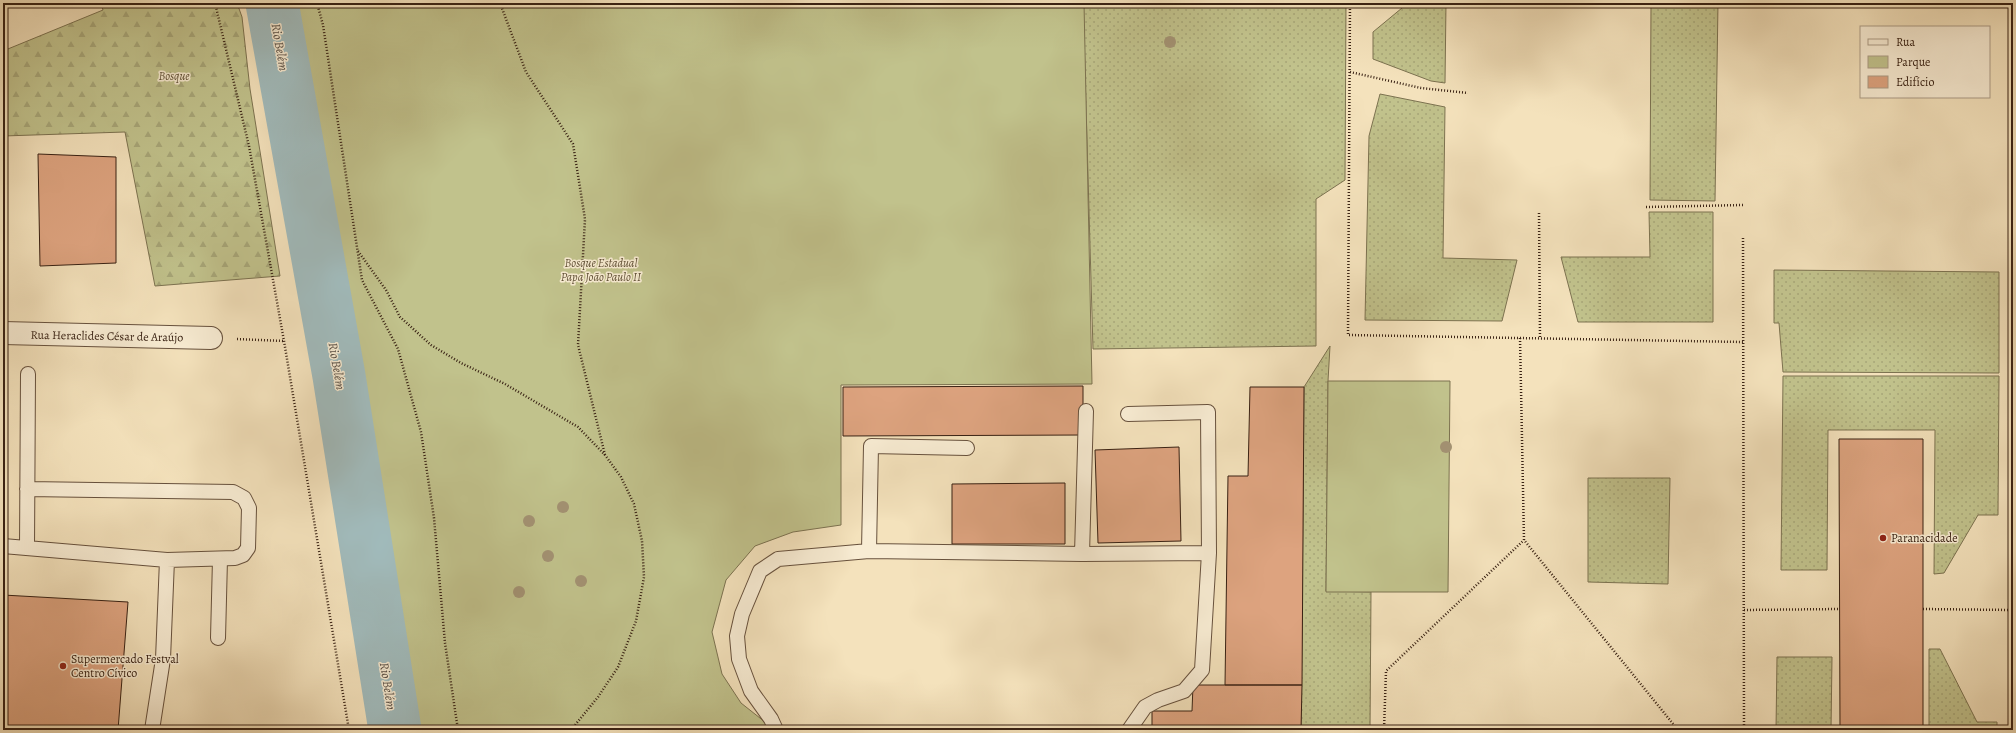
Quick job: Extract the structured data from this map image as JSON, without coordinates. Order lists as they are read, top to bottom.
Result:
{
  "streets": {
    "street": ["Rua Heraclides César de Araújo"]
  },
  "water": ["Rio Belém"],
  "parks": ["Bosque", "Bosque Estadual Papa João Paulo II"],
  "places": ["Paranacidade", "Supermercado Festval Centro Cívico"],
  "legend": ["Rua", "Parque", "Edifício"]
}
